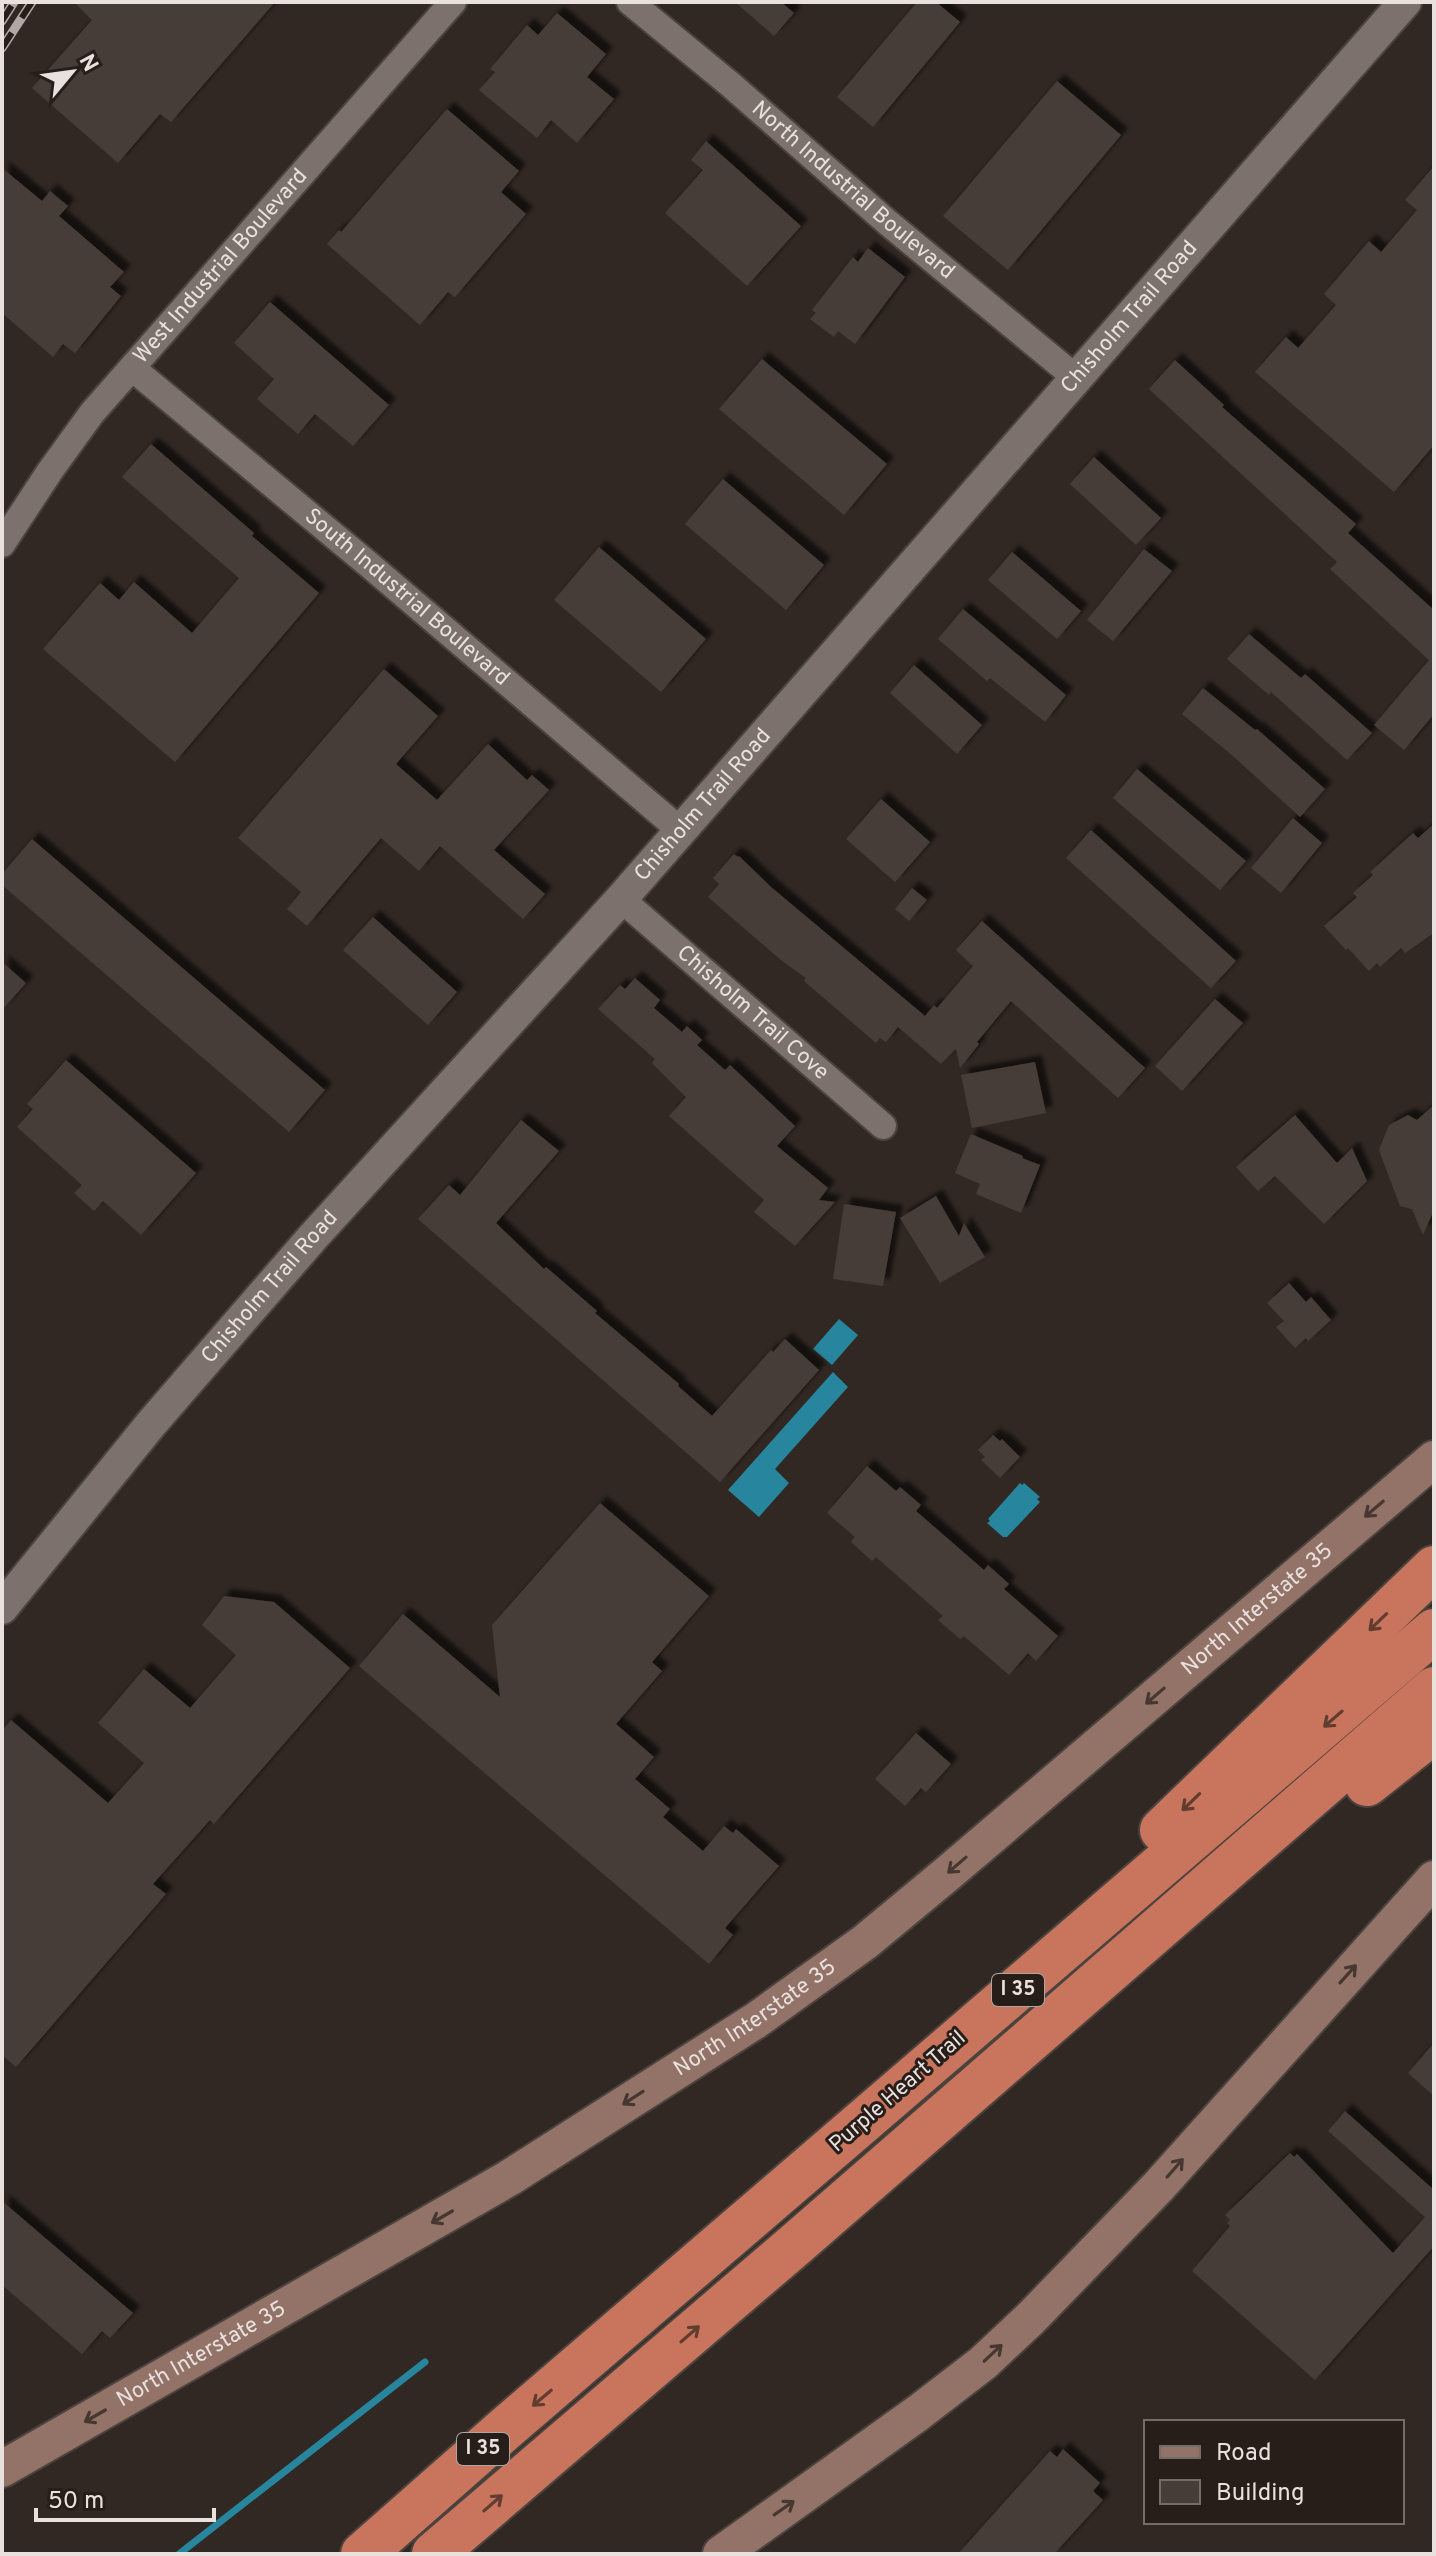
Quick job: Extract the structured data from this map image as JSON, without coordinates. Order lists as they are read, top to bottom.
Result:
{
  "streets": {
    "highway": ["I 35", "Purple Heart Trail"],
    "main road": ["North Interstate 35"],
    "street": [
      "North Industrial Boulevard",
      "West Industrial Boulevard",
      "Chisholm Trail Road",
      "South Industrial Boulevard",
      "Chisholm Trail Cove"
    ]
  },
  "crossings": [
    ["North Industrial Boulevard", "Chisholm Trail Road"],
    ["West Industrial Boulevard", "South Industrial Boulevard"],
    ["Chisholm Trail Road", "South Industrial Boulevard"],
    ["Chisholm Trail Road", "Chisholm Trail Cove"]
  ],
  "one_way": ["North Interstate 35"],
  "legend": ["Road", "Building"],
  "scale_bar": "50 m",
  "north": "top right"
}
